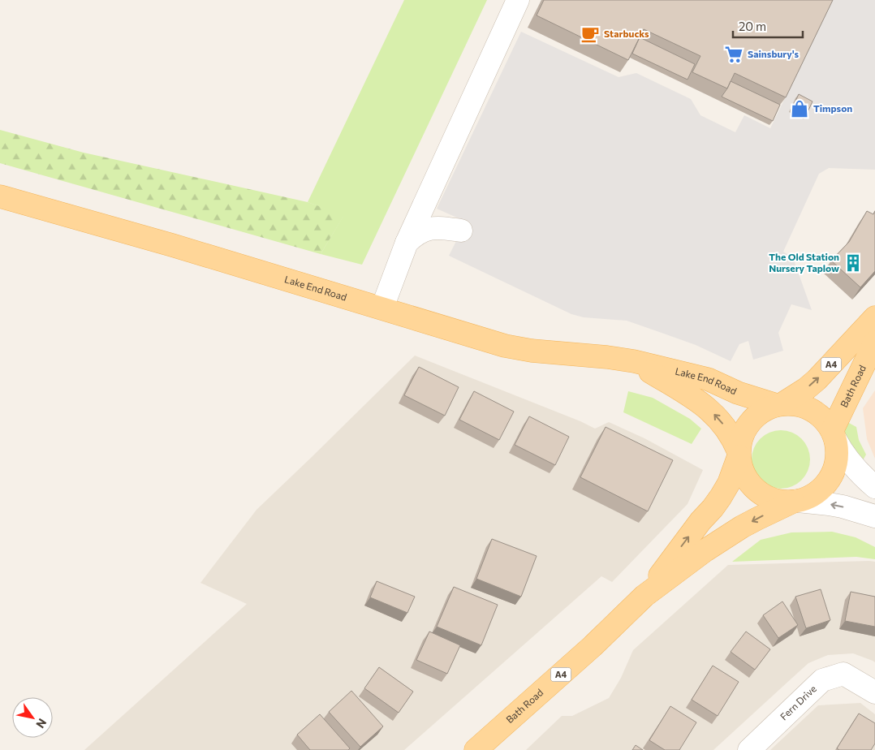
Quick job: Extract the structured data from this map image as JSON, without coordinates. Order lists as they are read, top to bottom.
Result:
{
  "streets": {
    "main road": ["Lake End Road", "A4", "Bath Road"],
    "street": ["Fern Drive"]
  },
  "crossings": [
    ["Lake End Road", "A4"],
    ["Lake End Road", "Bath Road"],
    ["A4", "Bath Road"]
  ],
  "places": {
    "cafe": ["Starbucks"],
    "supermarket": ["Sainsbury's"],
    "shop": ["Timpson"],
    "building": ["The Old Station Nursery Taplow"]
  },
  "scale_bar": "20 m",
  "north": "bottom right"
}
